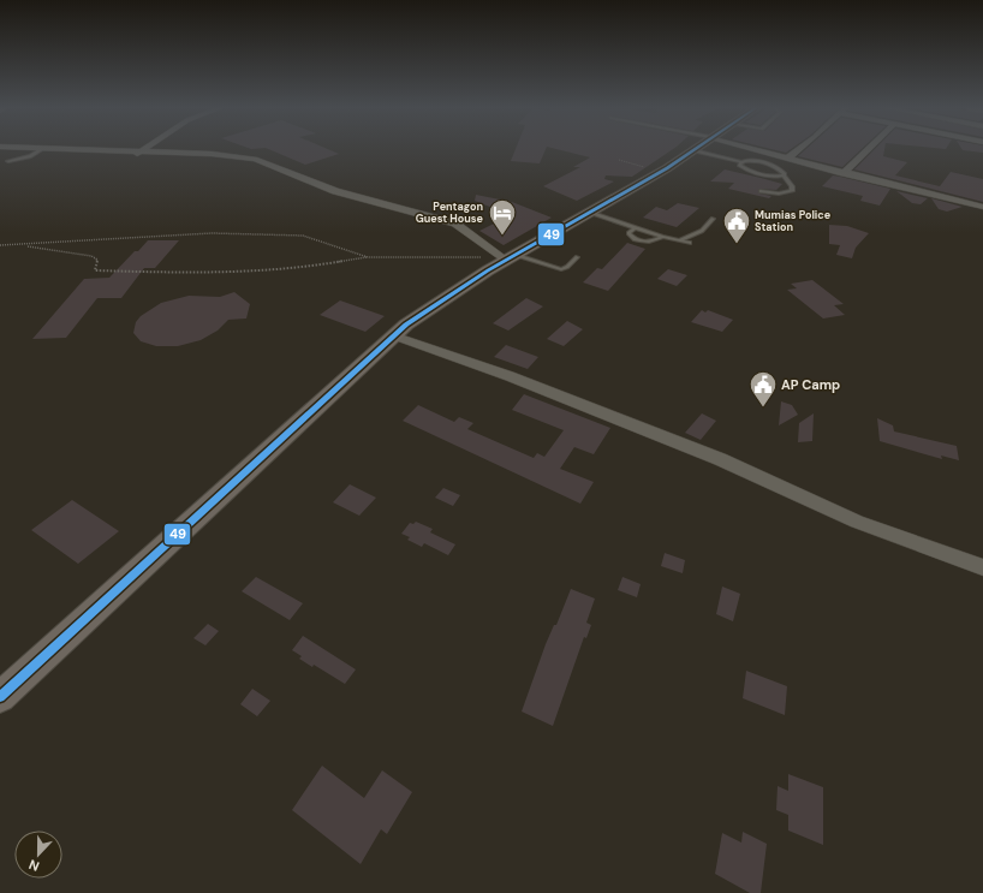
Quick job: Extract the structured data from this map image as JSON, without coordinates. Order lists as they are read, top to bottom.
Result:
{
  "places": {
    "hotel": ["Pentagon Guest House"],
    "public building": ["Mumias Police Station", "AP Camp"]
  },
  "lines": ["transit line 49"],
  "north": "bottom"
}
